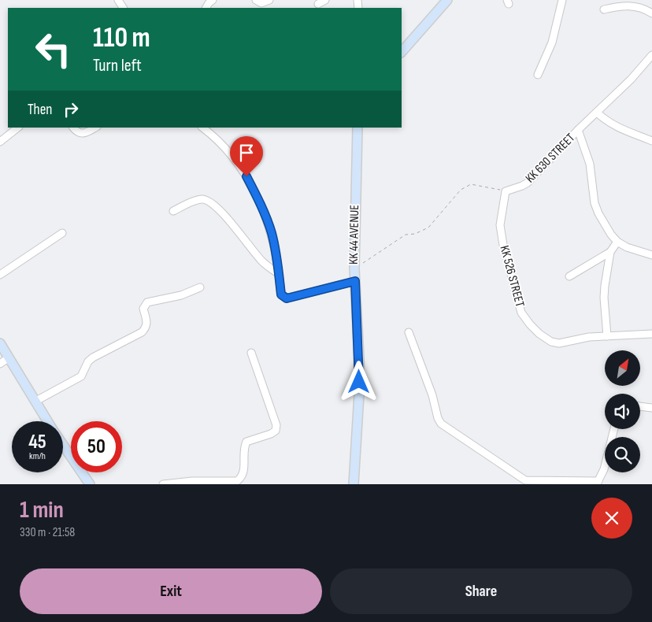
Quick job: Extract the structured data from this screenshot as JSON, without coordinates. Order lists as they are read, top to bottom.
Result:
{
  "streets": {
    "main road": ["KK 44 AVENUE"],
    "street": ["KK 630 STREET", "KK 526 STREET"]
  },
  "crossings": [
    ["KK 630 STREET", "KK 526 STREET"]
  ],
  "north": "top right",
  "page": {
    "turn": ["110 m", "Turn left"],
    "then": "Then",
    "speed": "45 km/h",
    "limit": "50",
    "heading": ["1 min", "330 m · 21:58"],
    "buttons": ["Exit", "Share"]
  }
}
